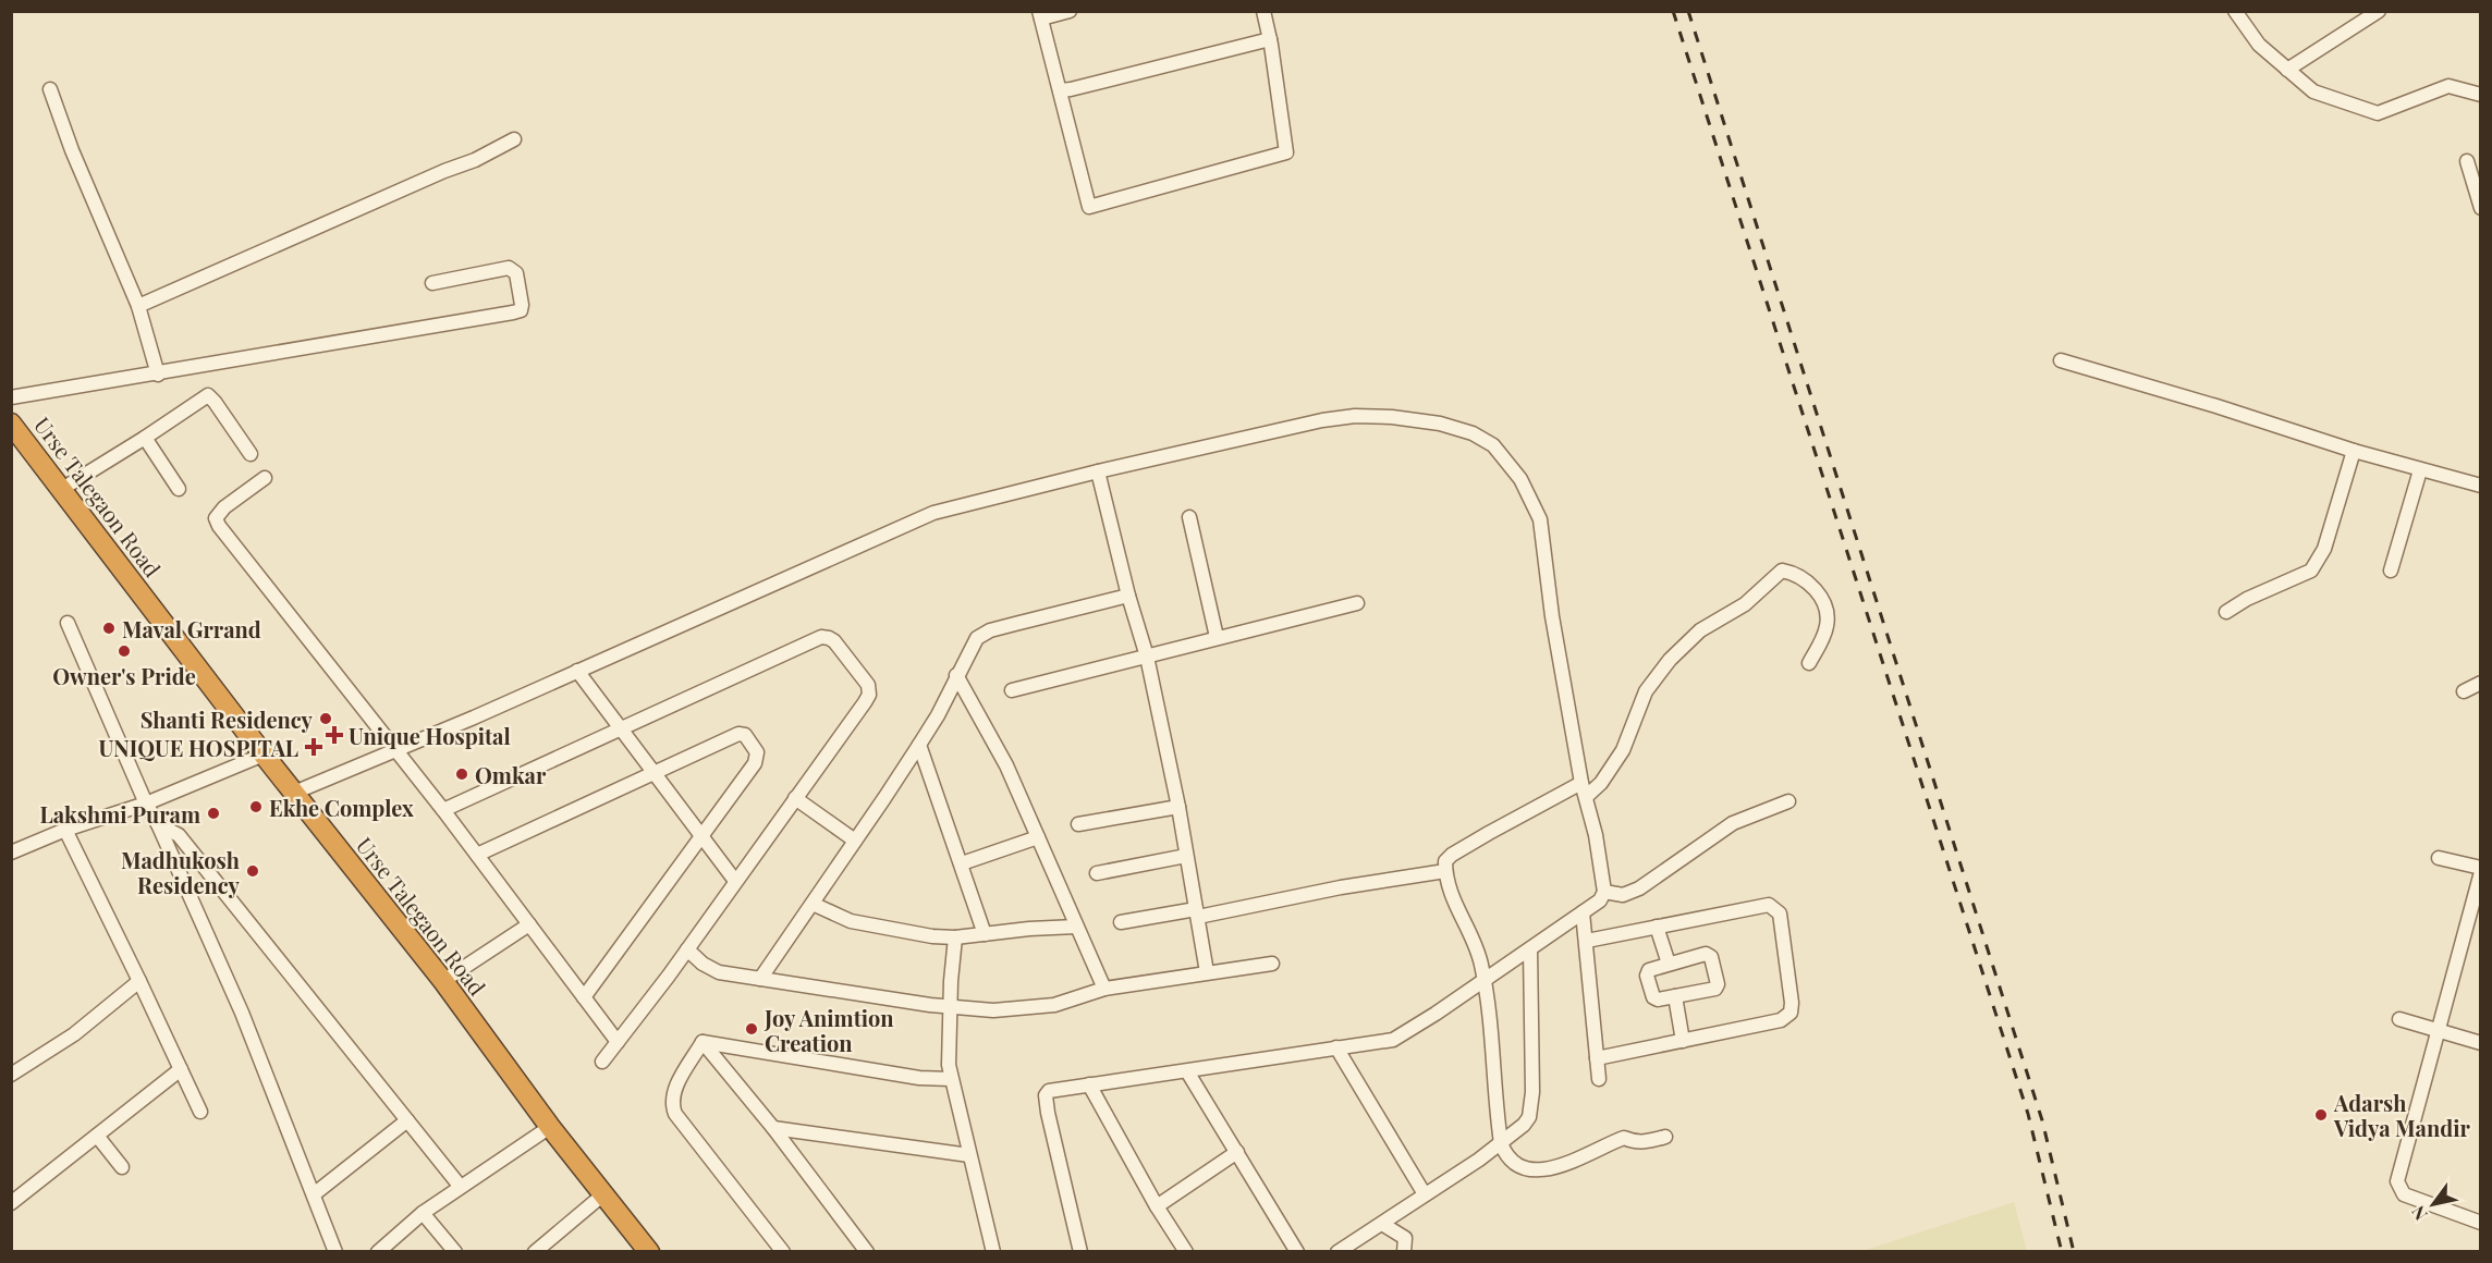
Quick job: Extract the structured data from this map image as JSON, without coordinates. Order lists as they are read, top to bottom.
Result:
{
  "streets": {
    "highway": ["Urse Talegaon Road"]
  },
  "places": {
    "other": [
      "Maval Grrand",
      "Owner's Pride",
      "Shanti Residency",
      "Omkar",
      "Ekhe Complex",
      "Lakshmi Puram",
      "Madhukosh Residency",
      "Joy Animtion Creation",
      "Adarsh Vidya Mandir"
    ],
    "health": ["Unique Hospital", "UNIQUE HOSPITAL"]
  },
  "north": "bottom left"
}
